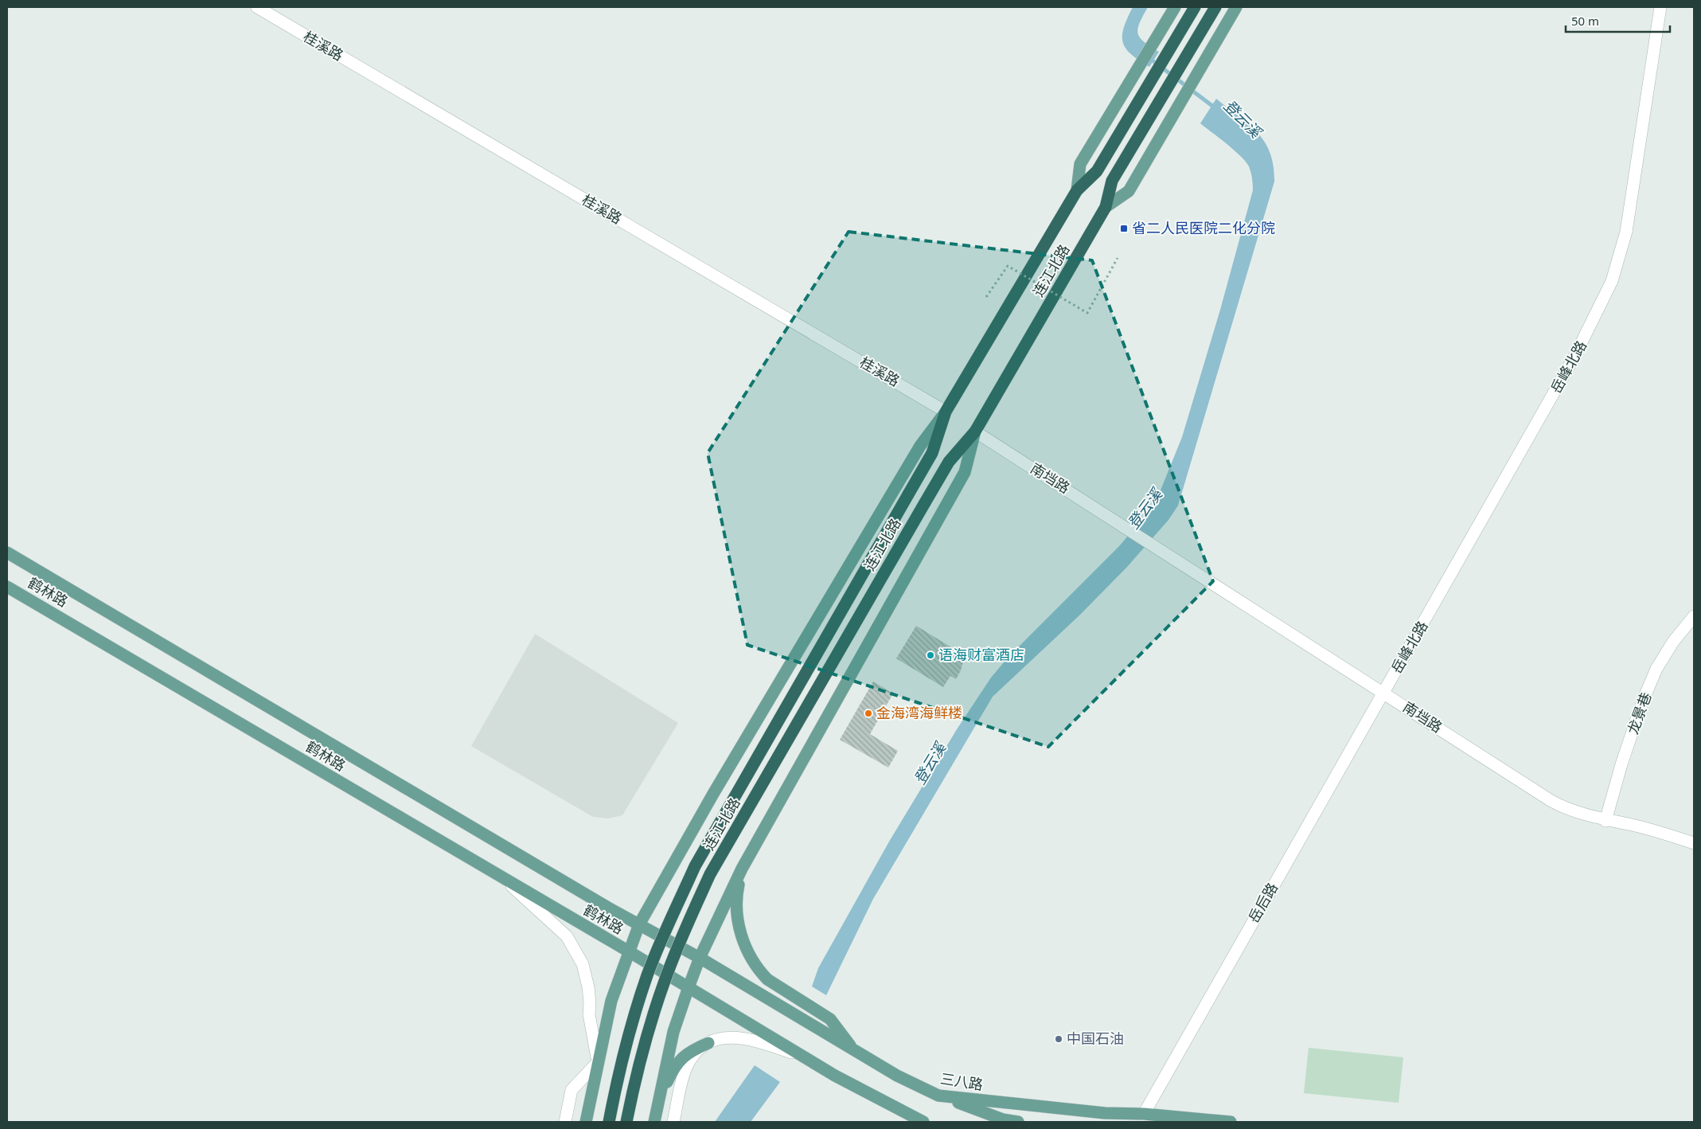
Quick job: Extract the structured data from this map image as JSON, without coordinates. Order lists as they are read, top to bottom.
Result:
{
  "streets": {
    "highway": ["连江北路"],
    "main road": ["鹤林路", "三八路"],
    "street": [
      "桂溪路",
      "岳峰北路",
      "南垱路",
      "龙景巷",
      "岳后路"
    ]
  },
  "crossings": [
    ["桂溪路", "连江北路"],
    ["连江北路", "南垱路"],
    ["岳峰北路", "南垱路"],
    ["岳峰北路", "岳后路"],
    ["南垱路", "龙景巷"],
    ["南垱路", "岳后路"],
    ["岳后路", "三八路"]
  ],
  "water": ["登云溪"],
  "places": {
    "transit": ["省二人民医院二化分院"],
    "other": ["语海财富酒店", "金海湾海鲜楼", "中国石油"]
  },
  "scale_bar": "50 m"
}
